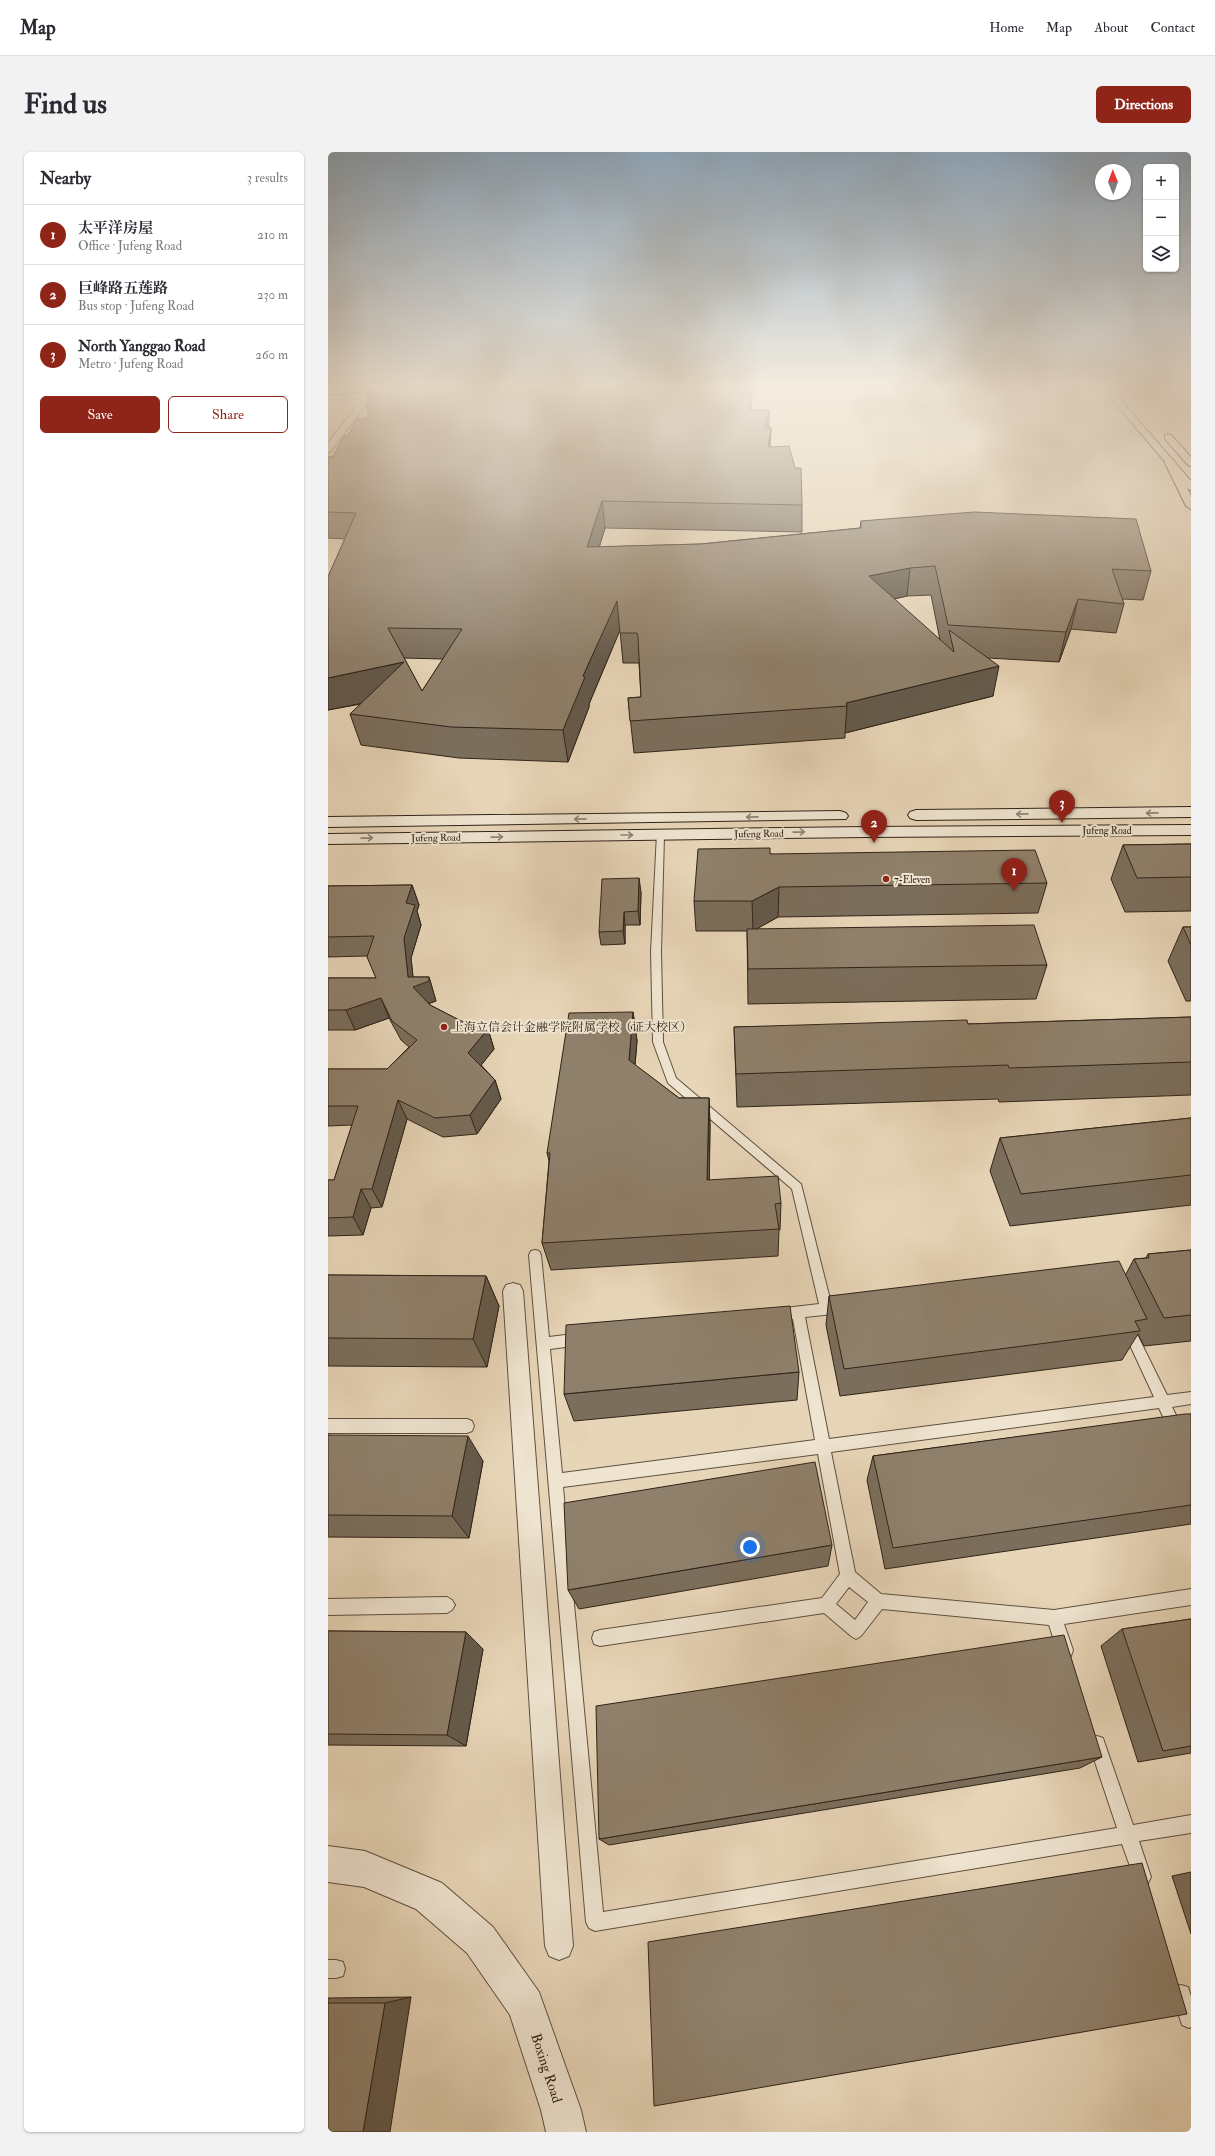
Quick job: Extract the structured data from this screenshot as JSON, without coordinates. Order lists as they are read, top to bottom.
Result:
{
  "streets": {
    "main road": ["Jufeng Road", "Boxing Road"]
  },
  "places": ["7-Eleven", "上海立信会计金融学院附属学校（证大校区）"],
  "north": "top",
  "page": {
    "header": "Map",
    "nav": [
      "Home",
      "Map",
      "About",
      "Contact"
    ],
    "buttons": [
      "Directions",
      ["Save", "Share"]
    ],
    "title": "Find us",
    "heading": ["Nearby", "3 results"],
    "map_buttons": ["+", "−"],
    "list": [
      {
        "mark": "1",
        "name": "太平洋房屋",
        "note": "Office · Jufeng Road",
        "value": "210 m"
      },
      {
        "mark": "2",
        "name": "巨峰路五莲路",
        "note": "Bus stop · Jufeng Road",
        "value": "230 m"
      },
      {
        "mark": "3",
        "name": "North Yanggao Road",
        "note": "Metro · Jufeng Road",
        "value": "260 m"
      }
    ],
    "pins": ["3", "2", "1"]
  }
}
